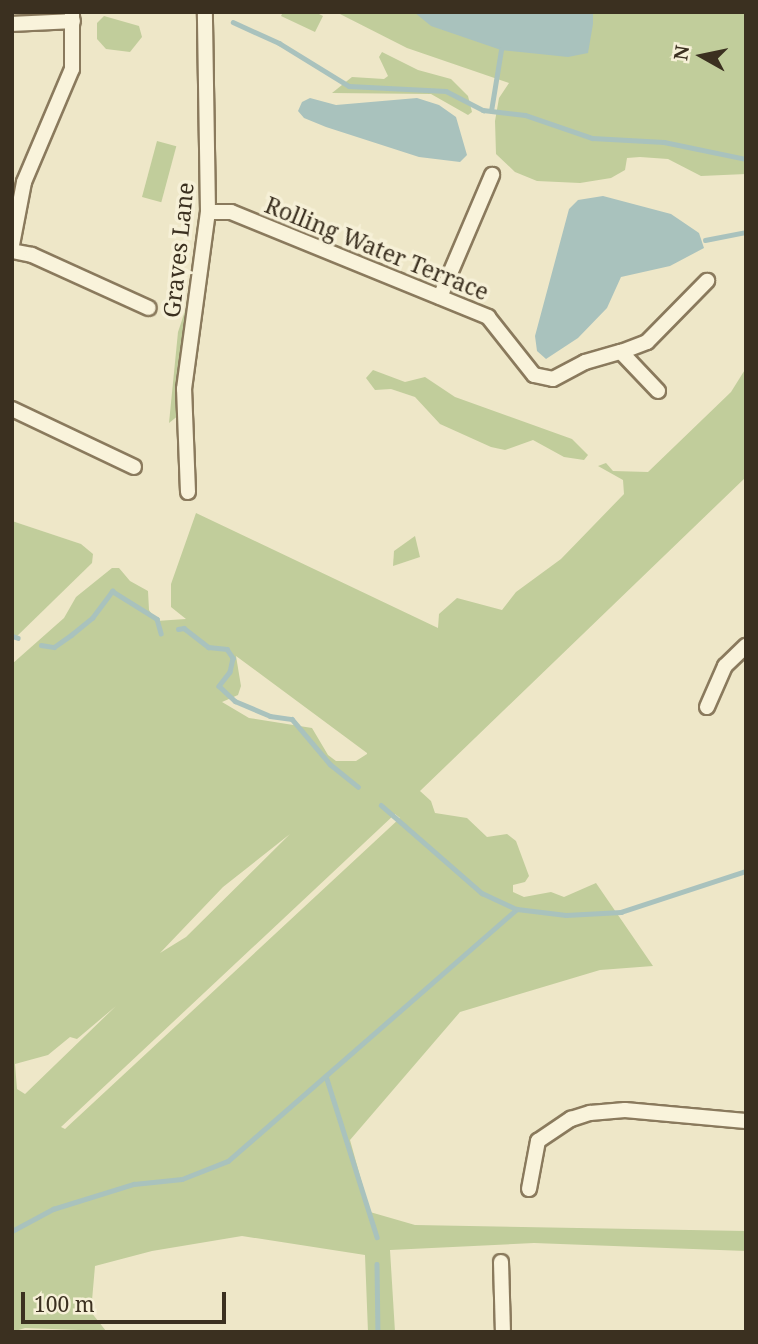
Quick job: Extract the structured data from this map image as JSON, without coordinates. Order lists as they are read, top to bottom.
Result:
{
  "streets": {
    "street": ["Rolling Water Terrace", "Graves Lane"]
  },
  "crossings": [
    ["Rolling Water Terrace", "Graves Lane"]
  ],
  "scale_bar": "100 m",
  "north": "left"
}
